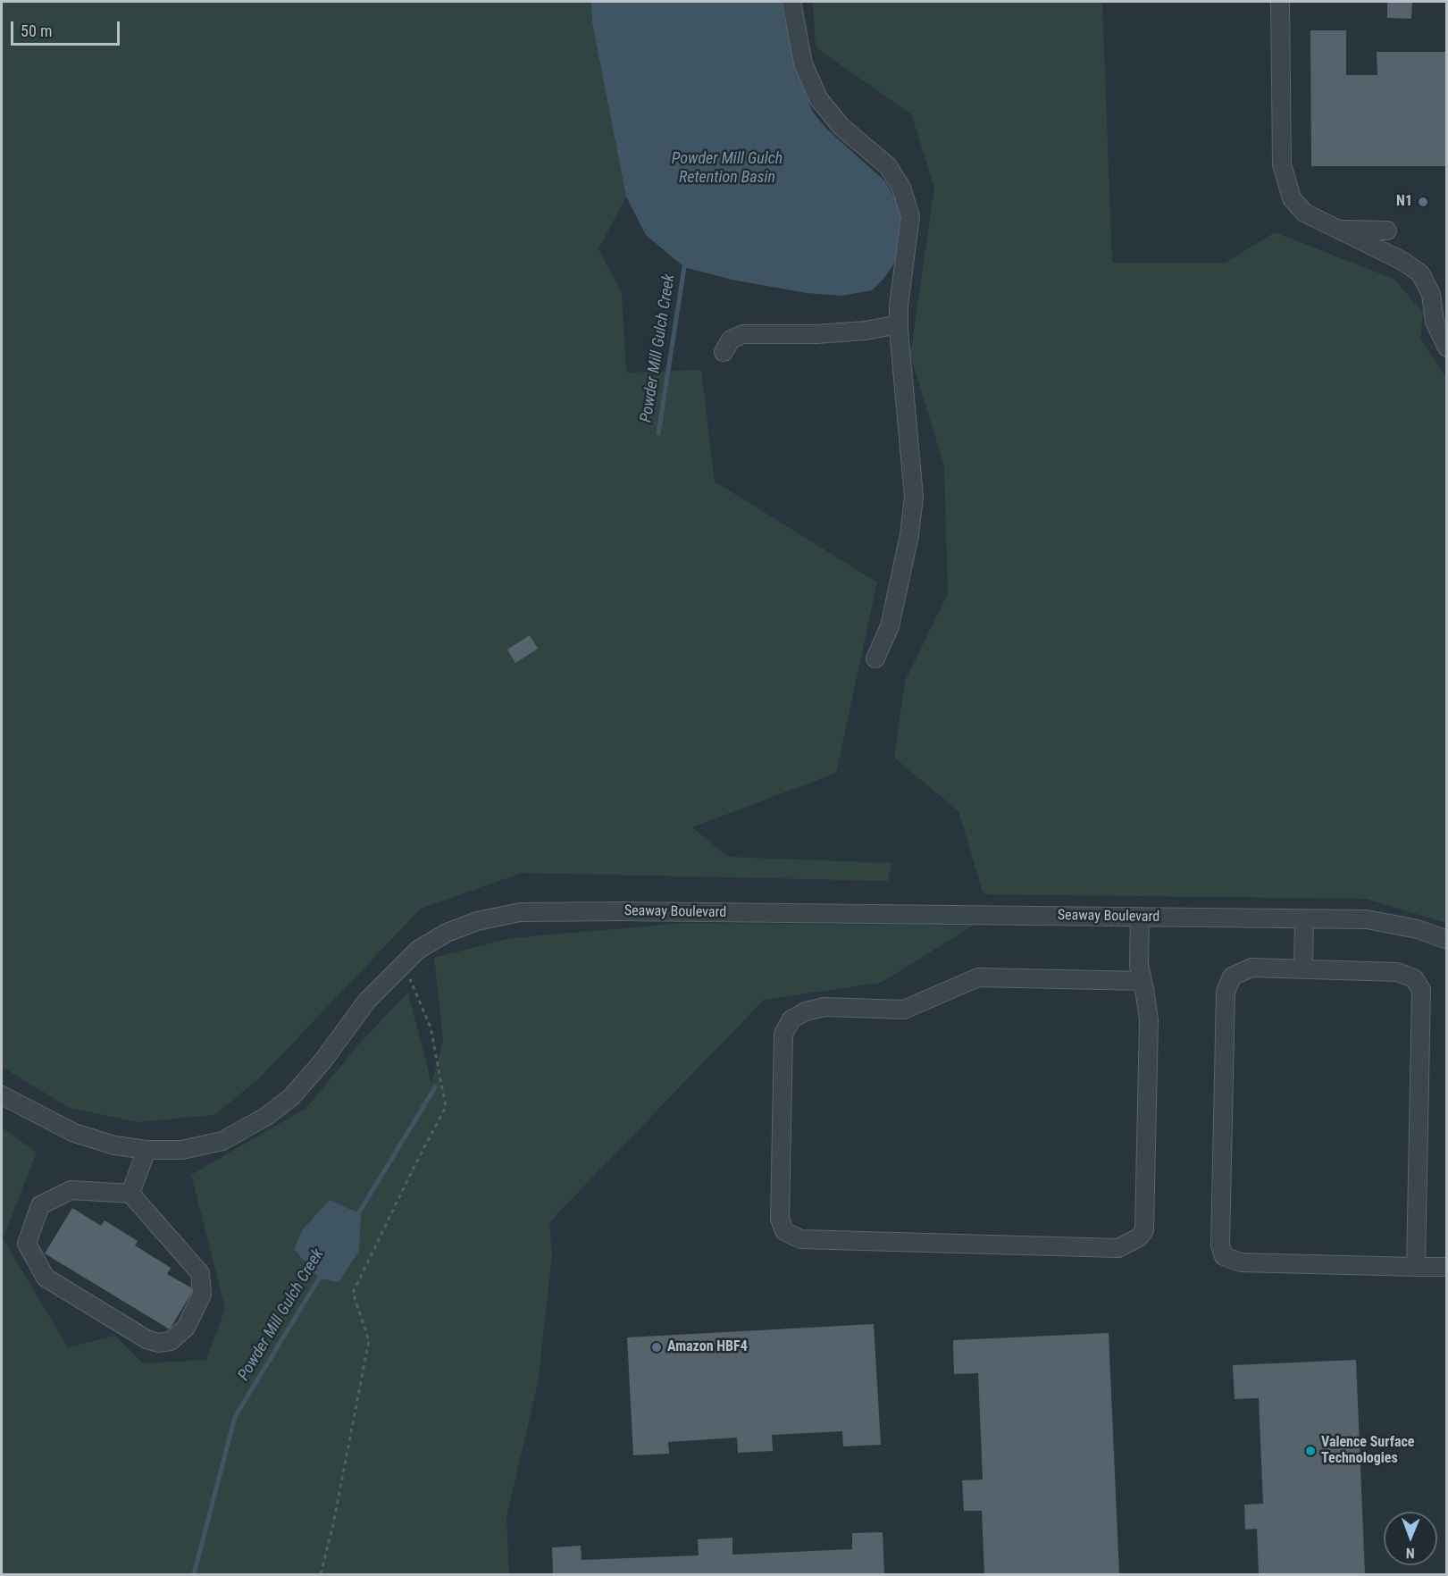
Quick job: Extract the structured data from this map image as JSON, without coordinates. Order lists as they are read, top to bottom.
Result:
{
  "streets": {
    "street": ["Seaway Boulevard"]
  },
  "water": ["Powder Mill Gulch Retention Basin", "Powder Mill Gulch Creek"],
  "places": ["N1", "Amazon HBF4", "Valence Surface Technologies"],
  "scale_bar": "50 m",
  "north": "bottom"
}
